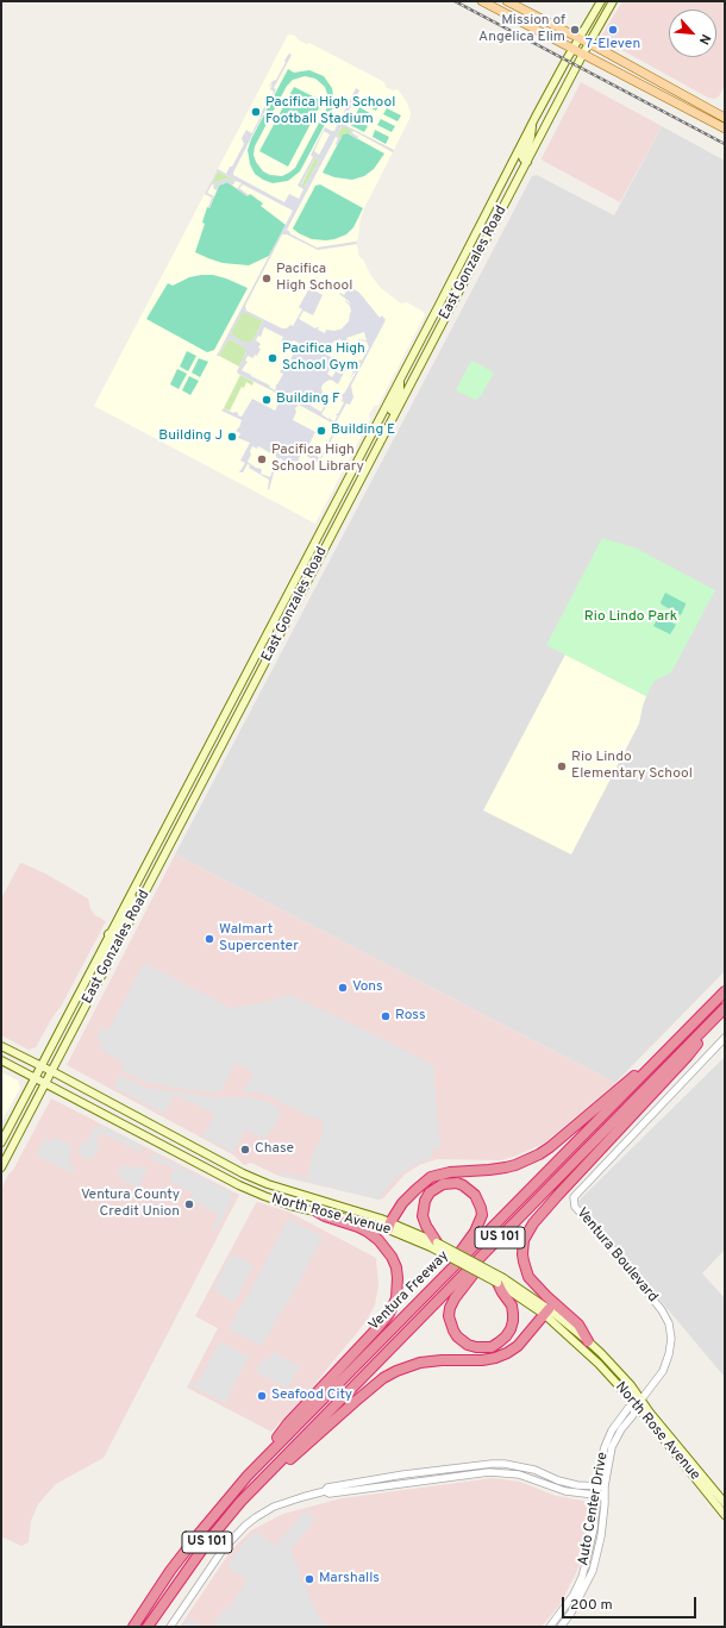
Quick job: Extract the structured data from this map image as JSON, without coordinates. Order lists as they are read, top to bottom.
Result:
{
  "streets": {
    "highway": ["US 101", "Ventura Freeway"],
    "main road": ["East Gonzales Road", "North Rose Avenue"],
    "street": ["Ventura Boulevard", "Auto Center Drive"]
  },
  "crossings": [
    ["East Gonzales Road", "North Rose Avenue"],
    ["North Rose Avenue", "Ventura Boulevard"],
    ["North Rose Avenue", "Auto Center Drive"],
    ["Ventura Boulevard", "Auto Center Drive"]
  ],
  "parks": ["Rio Lindo Park"],
  "places": [
    "Mission of Angelica Elim",
    "7-Eleven",
    "Pacifica High School Football Stadium",
    "Pacifica High School",
    "Pacifica High School Gym",
    "Building F",
    "Building E",
    "Building J",
    "Pacifica High School Library",
    "Rio Lindo Elementary School",
    "Walmart Supercenter",
    "Vons",
    "Ross",
    "Chase",
    "Ventura County Credit Union",
    "Seafood City",
    "Marshalls"
  ],
  "scale_bar": "200 m",
  "north": "bottom right"
}
